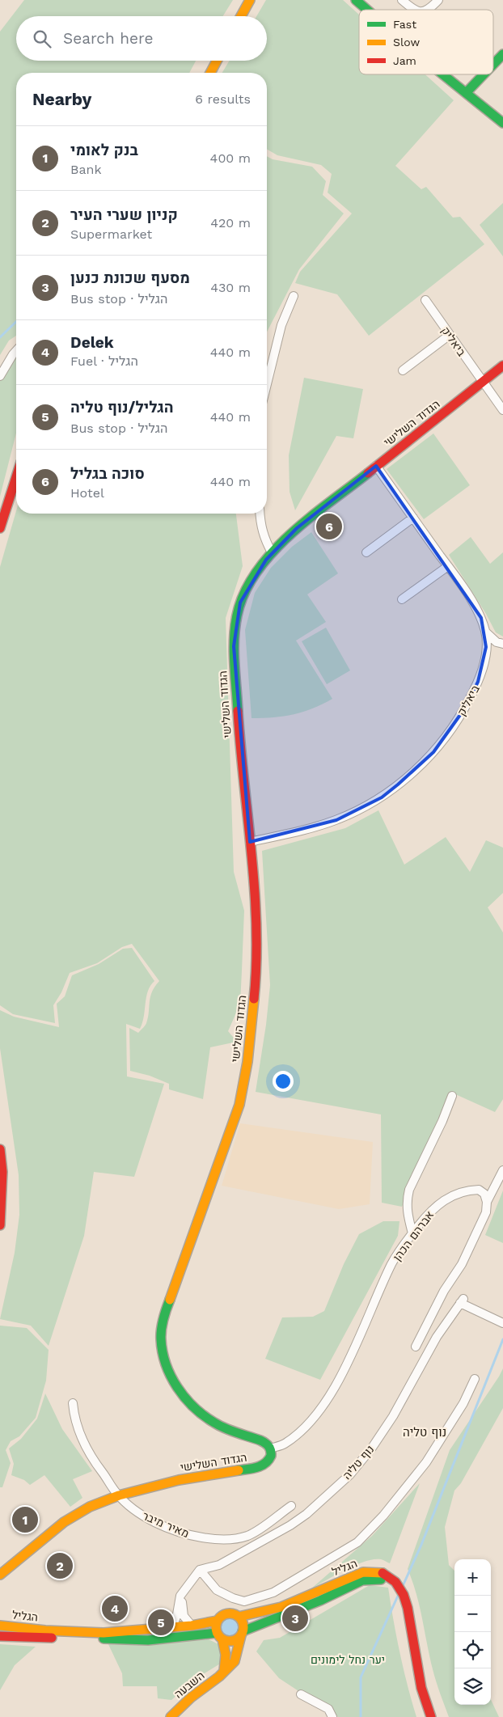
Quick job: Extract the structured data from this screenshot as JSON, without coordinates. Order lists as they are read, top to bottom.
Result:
{
  "streets": {
    "street": [
      "ביאליק",
      "הגדוד השלישי",
      "אברהם הכהן",
      "נוף טליה",
      "מאיר מיבר",
      "הגליל",
      "השבעה"
    ]
  },
  "crossings": [
    ["ביאליק", "הגדוד השלישי"],
    ["הגדוד השלישי", "אברהם הכהן"],
    ["הגדוד השלישי", "מאיר מיבר"],
    ["הגליל", "השבעה"]
  ],
  "districts": ["נוף טליה"],
  "parks": ["יער נחל לימונים"],
  "legend": ["Fast", "Slow", "Jam"],
  "page": {
    "search": "Search here",
    "heading": ["Nearby", "6 results"],
    "list": [
      {
        "mark": "1",
        "name": "בנק לאומי",
        "note": "Bank",
        "value": "400 m"
      },
      {
        "mark": "2",
        "name": "קניון שערי העיר",
        "note": "Supermarket",
        "value": "420 m"
      },
      {
        "mark": "3",
        "name": "מסעף שכונת כנען",
        "note": "Bus stop · הגליל",
        "value": "430 m"
      },
      {
        "mark": "4",
        "name": "Delek",
        "note": "Fuel · הגליל",
        "value": "440 m"
      },
      {
        "mark": "5",
        "name": "הגליל/נוף טליה",
        "note": "Bus stop · הגליל",
        "value": "440 m"
      },
      {
        "mark": "6",
        "name": "סוכה בגליל",
        "note": "Hotel",
        "value": "440 m"
      }
    ],
    "pins": [
      "6",
      "1",
      "2",
      "4",
      "3",
      "5"
    ],
    "map_buttons": ["+", "−"]
  }
}
